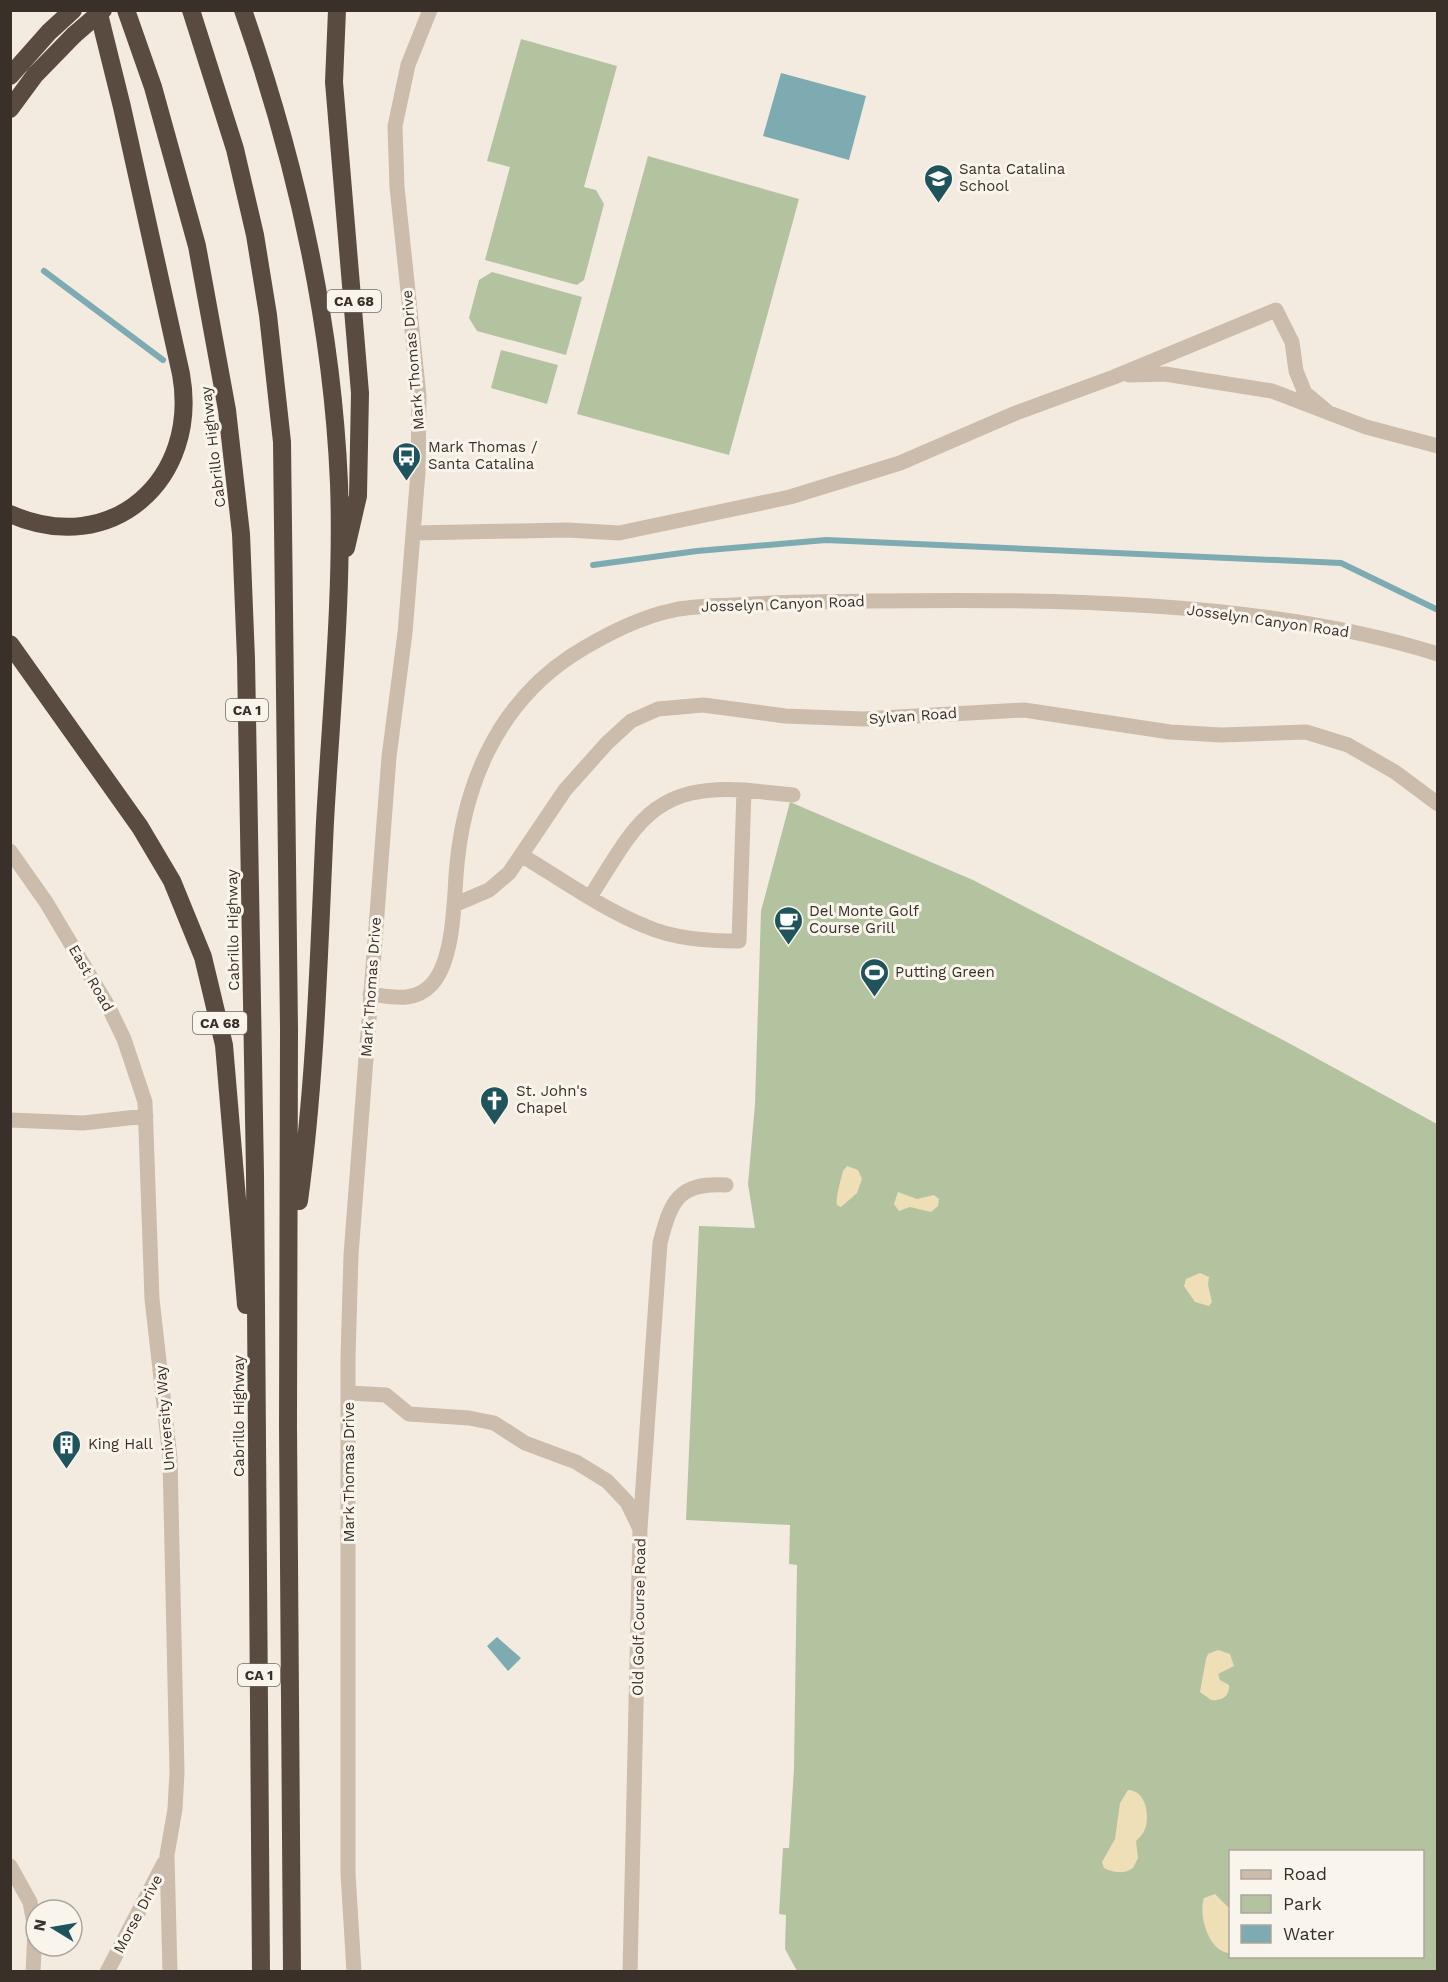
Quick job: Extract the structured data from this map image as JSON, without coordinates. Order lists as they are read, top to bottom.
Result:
{
  "streets": {
    "highway": ["CA 68", "Cabrillo Highway", "CA 1"],
    "street": [
      "Mark Thomas Drive",
      "Josselyn Canyon Road",
      "Sylvan Road",
      "East Road",
      "University Way",
      "Old Golf Course Road",
      "Morse Drive"
    ]
  },
  "crossings": [
    ["CA 68", "Cabrillo Highway"],
    ["CA 68", "CA 1"],
    ["Mark Thomas Drive", "Josselyn Canyon Road"],
    ["Mark Thomas Drive", "Old Golf Course Road"],
    ["Josselyn Canyon Road", "Sylvan Road"],
    ["East Road", "University Way"],
    ["University Way", "Morse Drive"]
  ],
  "places": {
    "school or university": ["Santa Catalina School"],
    "bus stop": ["Mark Thomas / Santa Catalina"],
    "cafe": ["Del Monte Golf Course Grill"],
    "sports": ["Putting Green"],
    "church": ["St. John's Chapel"],
    "building": ["King Hall"]
  },
  "legend": ["Road", "Park", "Water"],
  "north": "left"
}
